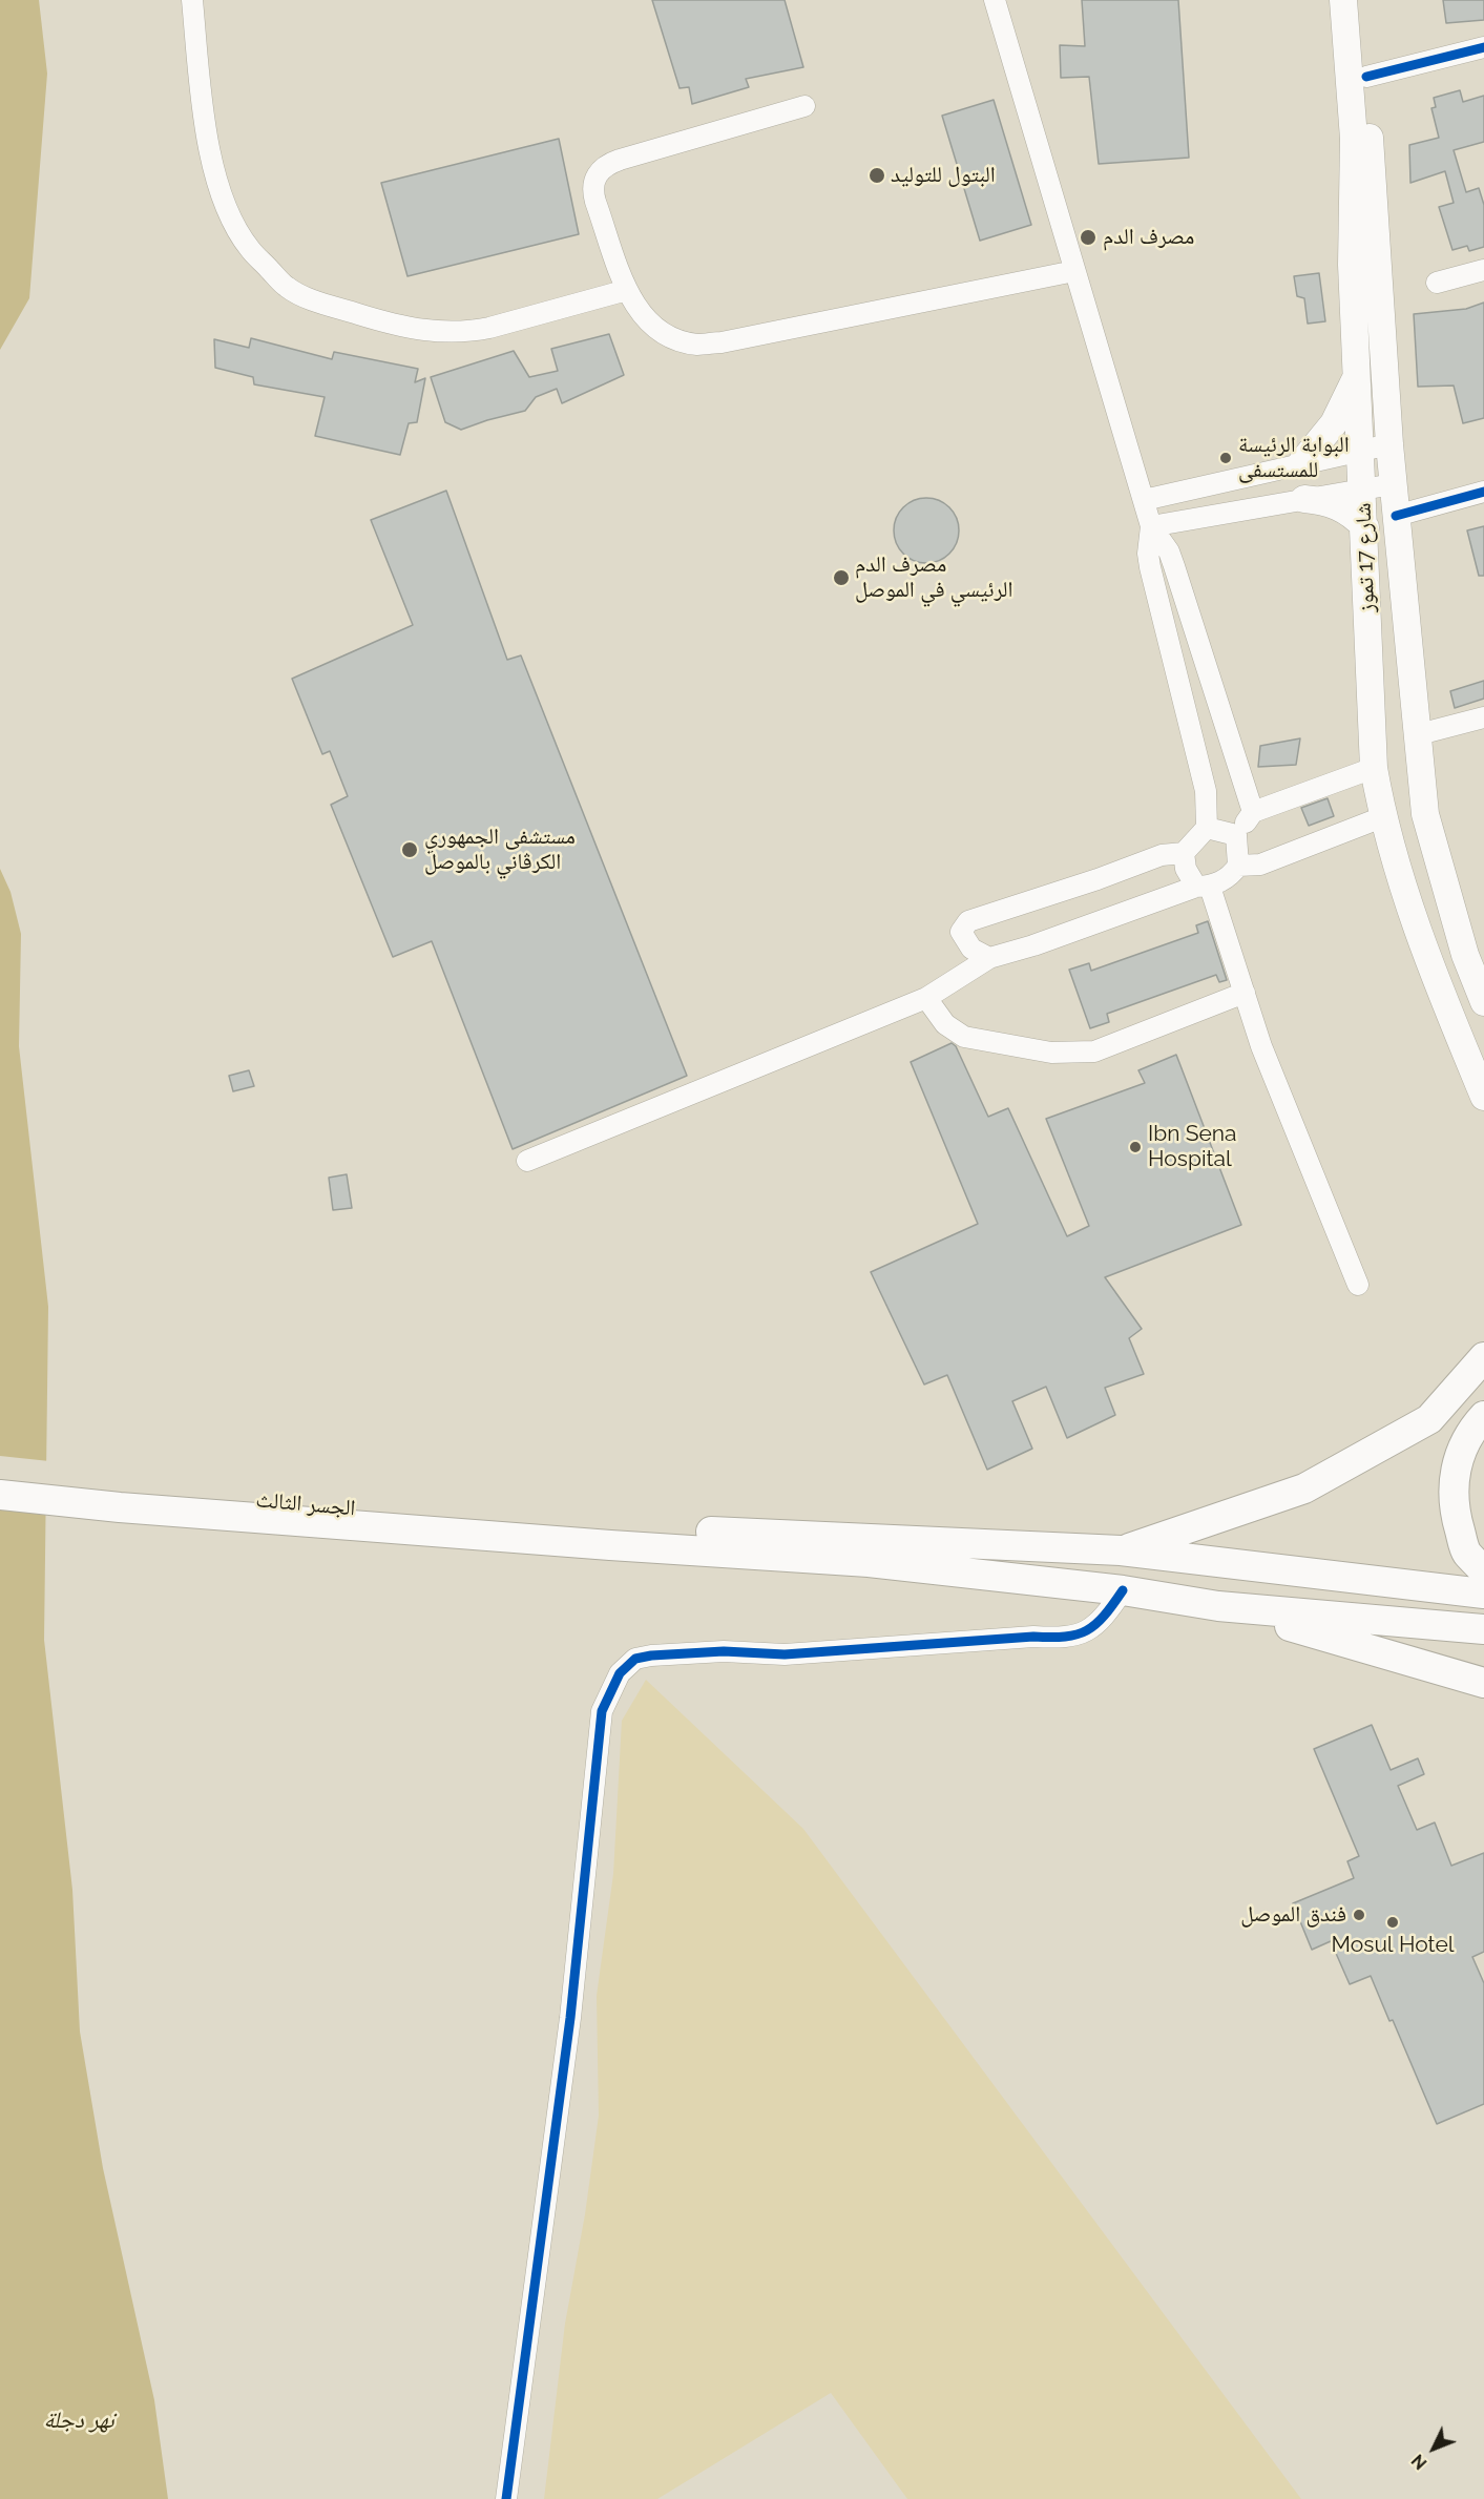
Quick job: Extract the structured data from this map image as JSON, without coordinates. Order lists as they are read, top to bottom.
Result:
{
  "streets": {
    "highway": ["الجسر الثالث"],
    "main road": ["شارع 17 تموز"]
  },
  "water": ["نهر دجلة"],
  "places": [
    "البتول للتوليد",
    "مصرف الدم",
    "البوابة الرئيسة للمستسفى",
    "مصرف الدم الرئيسي في الموصل",
    "مستشفى الجمهوري الكرڤاني بالموصل",
    "Ibn Sena Hospital",
    "فندق الموصل",
    "Mosul Hotel"
  ],
  "north": "bottom left"
}
